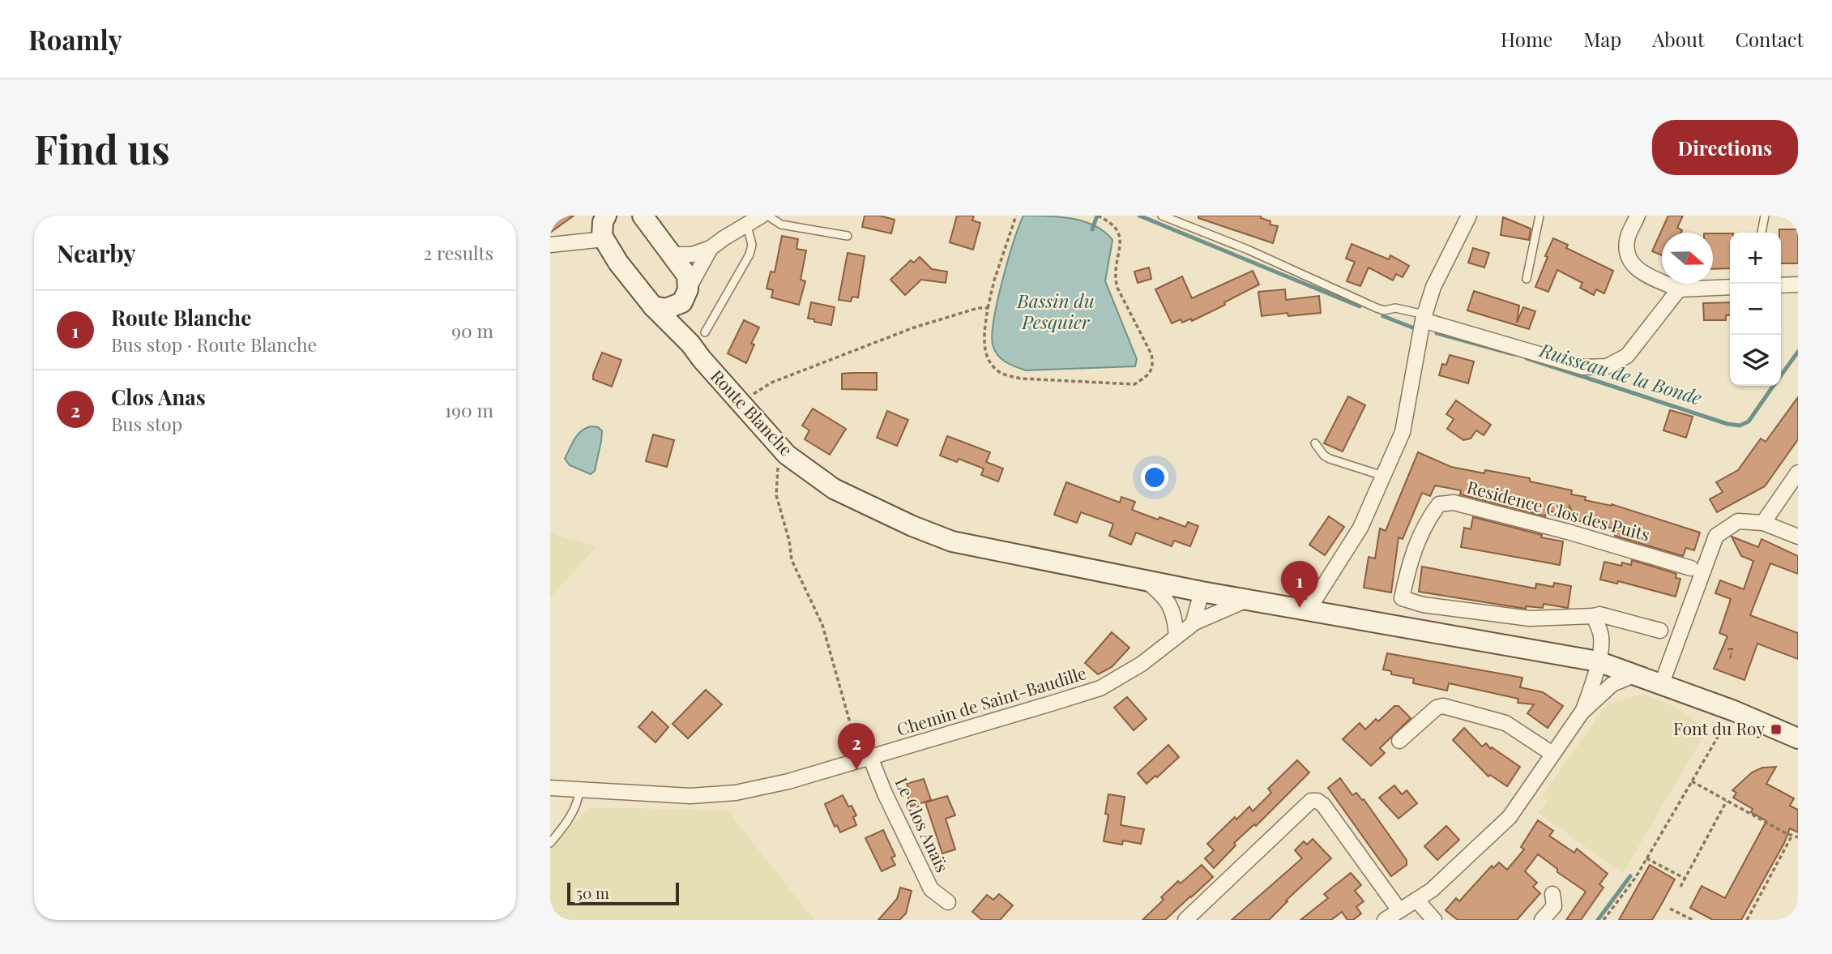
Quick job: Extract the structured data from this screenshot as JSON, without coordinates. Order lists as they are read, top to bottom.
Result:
{
  "streets": {
    "street": [
      "Route Blanche",
      "Residence Clos des Puits",
      "Chemin de Saint-Baudille",
      "Le Clos Anaïs"
    ]
  },
  "crossings": [
    ["Route Blanche", "Chemin de Saint-Baudille"],
    ["Chemin de Saint-Baudille", "Le Clos Anaïs"]
  ],
  "water": ["Bassin du Pesquier", "Ruisseau de la Bonde"],
  "places": {
    "transit": ["Font du Roy"]
  },
  "house_numbers": ["7"],
  "scale_bar": "50 m",
  "north": "right",
  "page": {
    "header": "Roamly",
    "nav": [
      "Home",
      "Map",
      "About",
      "Contact"
    ],
    "buttons": "Directions",
    "title": "Find us",
    "heading": ["Nearby", "2 results"],
    "map_buttons": ["+", "−"],
    "list": [
      {
        "mark": "1",
        "name": "Route Blanche",
        "note": "Bus stop · Route Blanche",
        "value": "90 m"
      },
      {
        "mark": "2",
        "name": "Clos Anas",
        "note": "Bus stop",
        "value": "190 m"
      }
    ],
    "pins": ["1", "2"],
    "scale": "50 m"
  }
}
